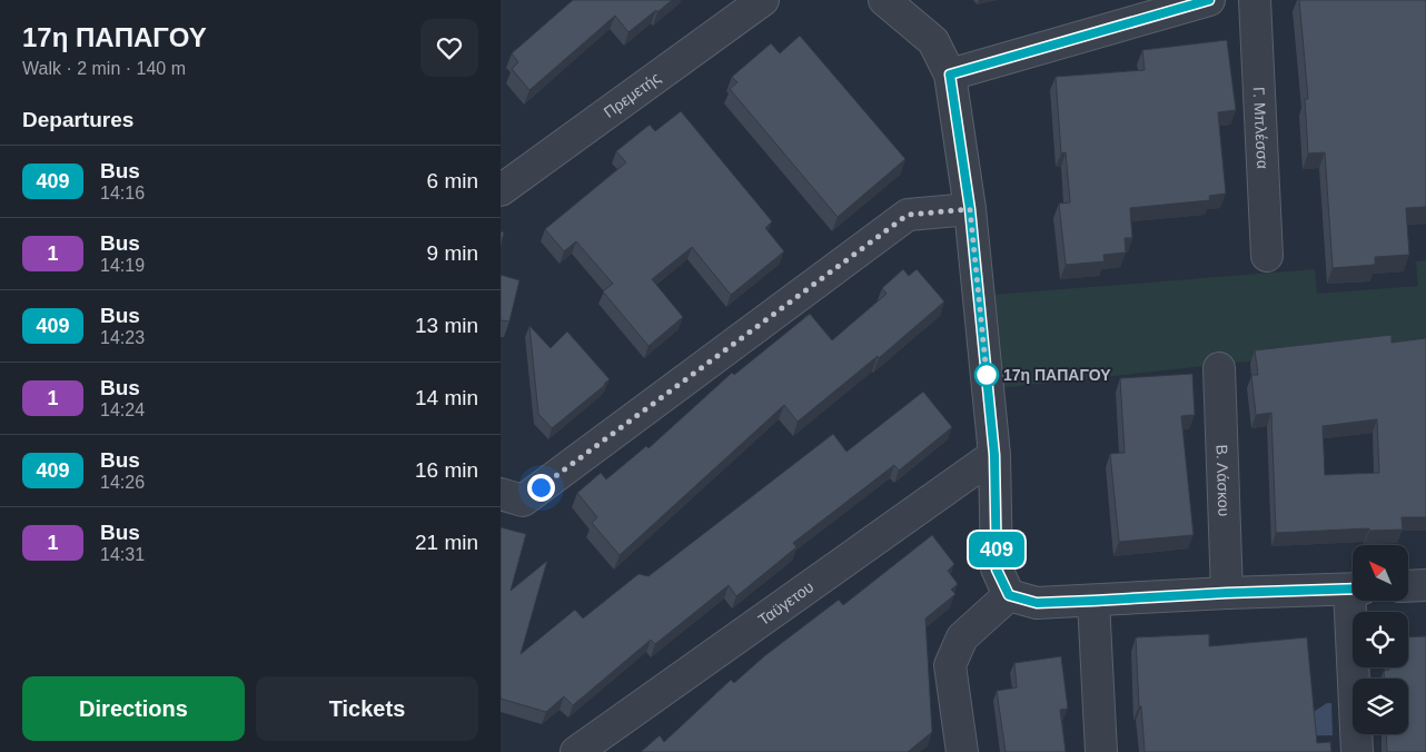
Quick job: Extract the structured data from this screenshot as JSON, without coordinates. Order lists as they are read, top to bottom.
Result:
{
  "streets": {
    "street": [
      "Πρεμετής",
      "Γ. Μπλέσσα",
      "Β. Λάσκου",
      "Ταϋγετου"
    ]
  },
  "places": ["17η ΠΑΠΑΓΟΥ"],
  "lines": ["bus line 409"],
  "north": "top left",
  "page": {
    "heading": [
      ["17η ΠΑΠΑΓΟΥ", "Walk · 2 min · 140 m"],
      "Departures"
    ],
    "on_map": "409",
    "list": [
      {
        "mark": "409",
        "name": "Bus",
        "note": "14:16",
        "value": "6 min"
      },
      {
        "mark": "1",
        "name": "Bus",
        "note": "14:19",
        "value": "9 min"
      },
      {
        "mark": "409",
        "name": "Bus",
        "note": "14:23",
        "value": "13 min"
      },
      {
        "mark": "1",
        "name": "Bus",
        "note": "14:24",
        "value": "14 min"
      },
      {
        "mark": "409",
        "name": "Bus",
        "note": "14:26",
        "value": "16 min"
      },
      {
        "mark": "1",
        "name": "Bus",
        "note": "14:31",
        "value": "21 min"
      }
    ],
    "buttons": ["Directions", "Tickets"]
  }
}
